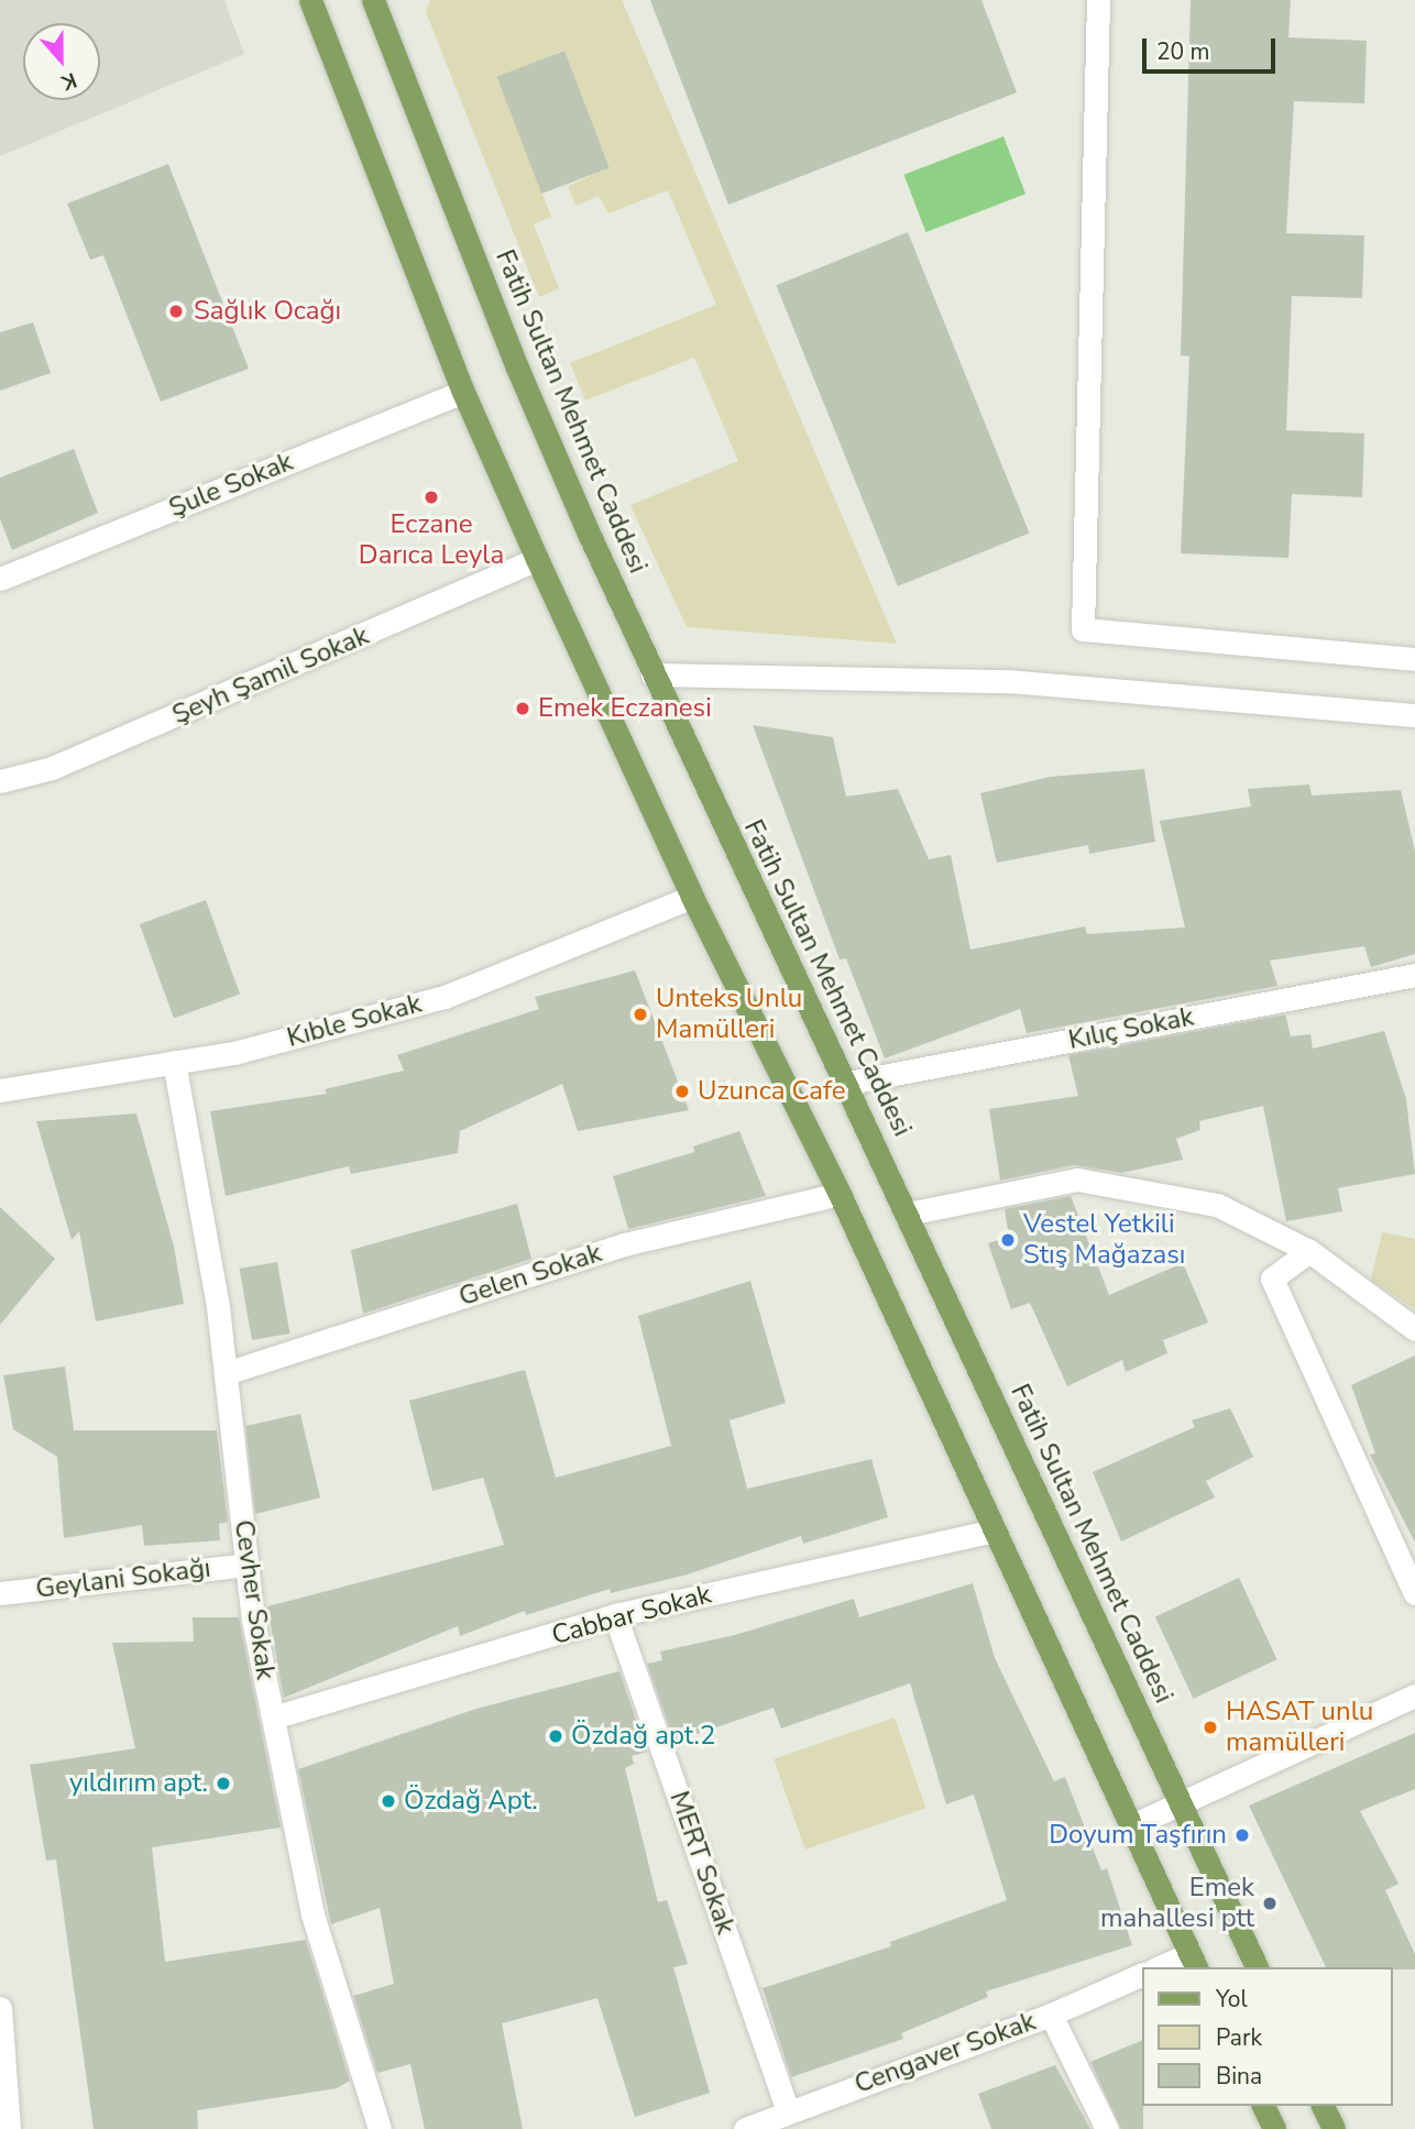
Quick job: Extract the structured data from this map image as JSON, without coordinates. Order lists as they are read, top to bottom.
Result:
{
  "streets": {
    "main road": ["Fatih Sultan Mehmet Caddesi"],
    "street": [
      "Şule Sokak",
      "Şeyh Şamil Sokak",
      "Kıble Sokak",
      "Kılıç Sokak",
      "Gelen Sokak",
      "Geylani Sokağı",
      "Cevher Sokak",
      "Cabbar Sokak",
      "MERT Sokak",
      "Cengaver Sokak"
    ]
  },
  "crossings": [
    ["Fatih Sultan Mehmet Caddesi", "Kılıç Sokak"],
    ["Kıble Sokak", "Cevher Sokak"],
    ["Gelen Sokak", "Cevher Sokak"],
    ["Geylani Sokağı", "Cevher Sokak"],
    ["Cevher Sokak", "Cabbar Sokak"],
    ["Cabbar Sokak", "MERT Sokak"],
    ["MERT Sokak", "Cengaver Sokak"]
  ],
  "places": [
    "Sağlık Ocağı",
    "Eczane Darıca Leyla",
    "Emek Eczanesi",
    "Unteks Unlu Mamülleri",
    "Uzunca Cafe",
    "Vestel Yetkili Stış Mağazası",
    "HASAT unlu mamülleri",
    "Özdağ apt.2",
    "yıldırım apt.",
    "Özdağ Apt.",
    "Doyum Taşfırın",
    "Emek mahallesi ptt"
  ],
  "legend": ["Yol", "Park", "Bina"],
  "scale_bar": "20 m",
  "north": "bottom"
}
